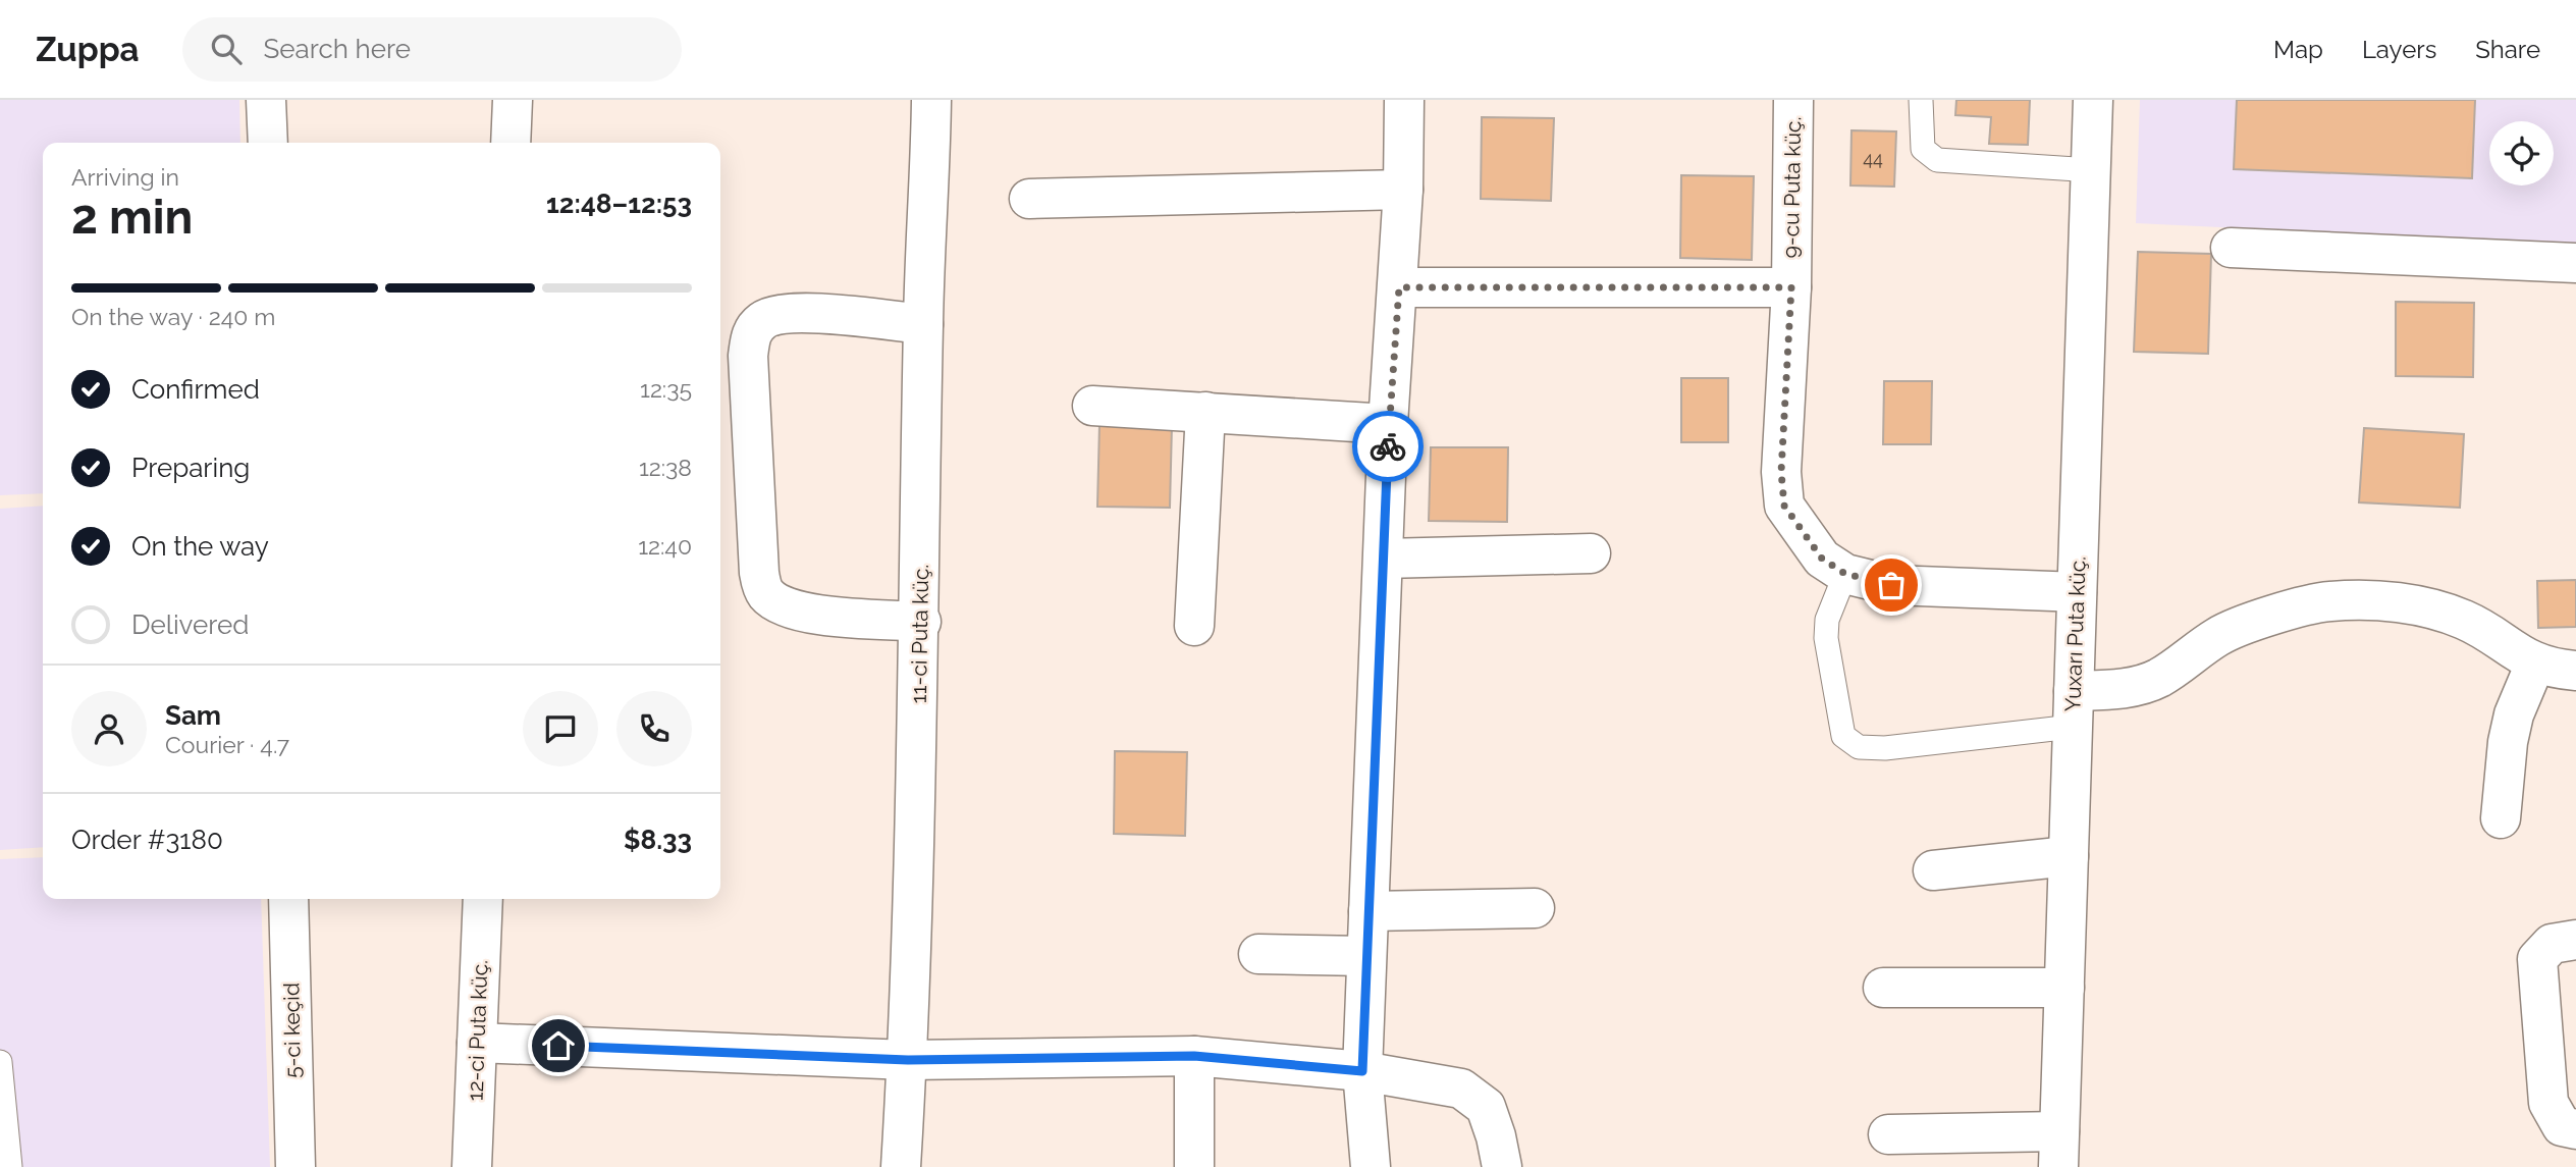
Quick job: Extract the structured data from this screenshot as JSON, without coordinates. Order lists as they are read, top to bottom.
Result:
{
  "streets": {
    "street": [
      "9-cu Puta küç.",
      "11-ci Puta küç.",
      "Yuxarı Puta küç.",
      "5-ci keçid",
      "12-ci Puta küç."
    ]
  },
  "crossings": [
    ["9-cu Puta küç.", "Yuxarı Puta küç."]
  ],
  "house_numbers": ["44"],
  "page": {
    "header": "Zuppa",
    "search": "Search here",
    "nav": ["Map", "Layers", "Share"],
    "heading": ["2 min", "Arriving in", "12:48–12:53"],
    "panel": [
      "Sam",
      "Courier · 4.7",
      "Order #3180",
      "$8.33"
    ],
    "bar": "On the way · 240 m",
    "list": [
      ["Confirmed", "12:35"],
      ["Preparing", "12:38"],
      ["On the way", "12:40"],
      "Delivered"
    ]
  }
}
